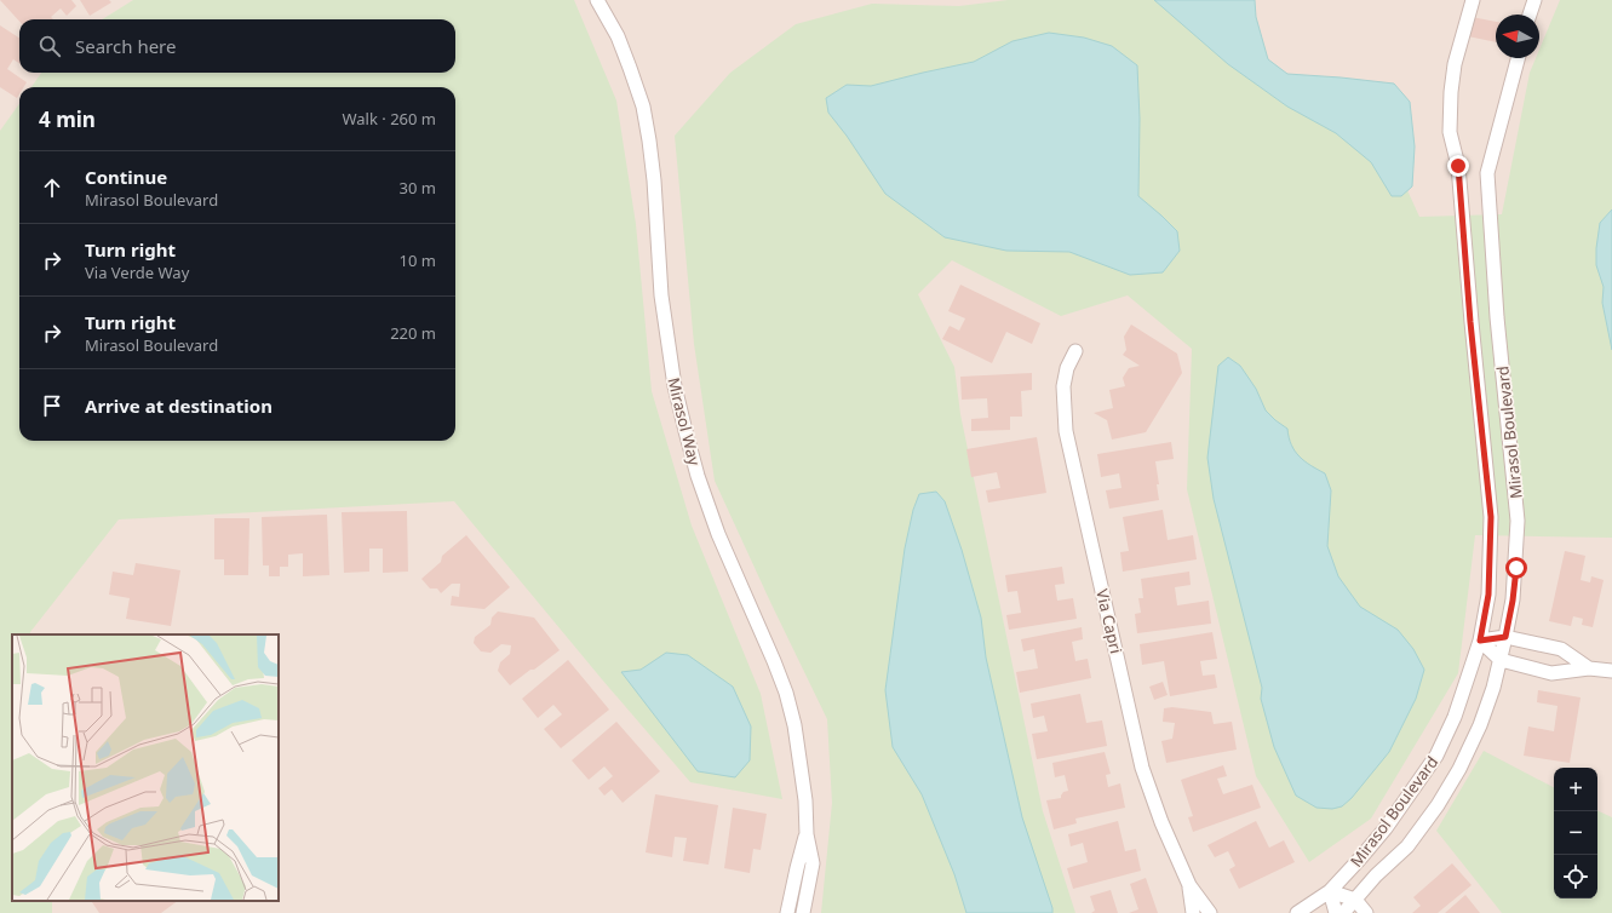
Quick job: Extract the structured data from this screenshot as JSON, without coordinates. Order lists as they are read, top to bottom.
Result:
{
  "streets": {
    "street": ["Mirasol Way", "Mirasol Boulevard", "Via Capri"]
  },
  "north": "left",
  "page": {
    "search": "Search here",
    "heading": ["4 min", "Walk · 260 m"],
    "list": [
      ["Continue", "Mirasol Boulevard", "30 m"],
      ["Turn right", "Via Verde Way", "10 m"],
      ["Turn right", "Mirasol Boulevard", "220 m"],
      "Arrive at destination"
    ],
    "map_buttons": ["+", "−"]
  }
}
